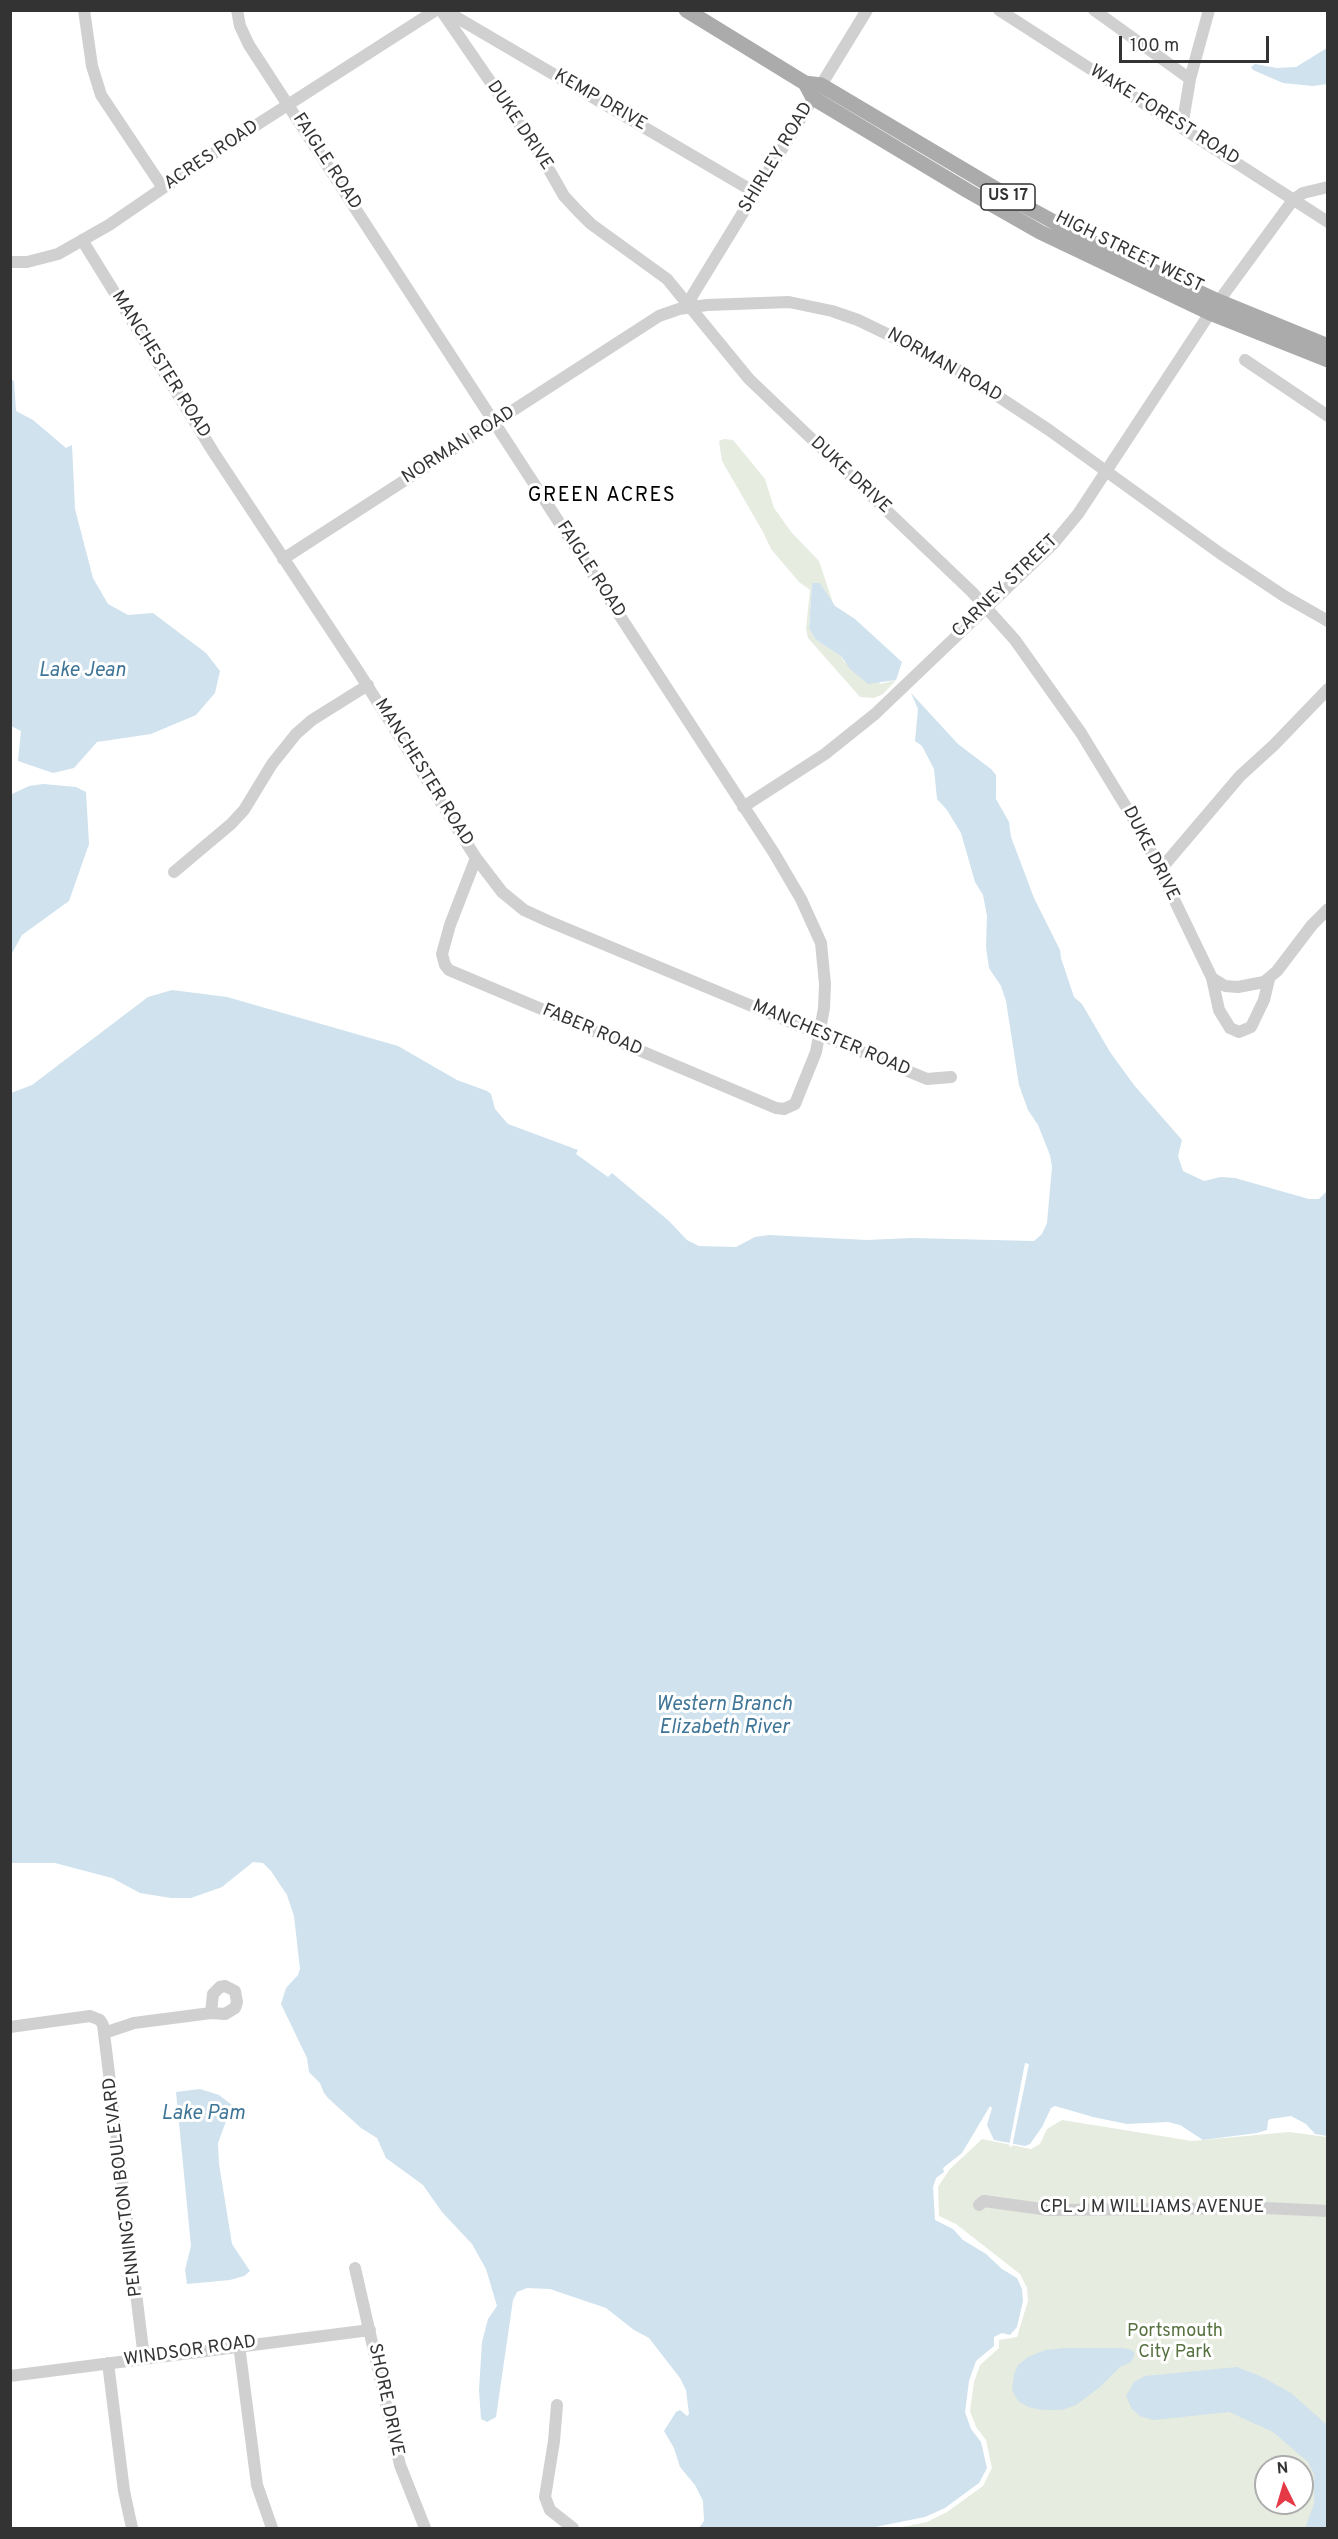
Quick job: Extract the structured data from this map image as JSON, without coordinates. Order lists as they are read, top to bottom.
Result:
{
  "streets": {
    "main road": ["US 17", "HIGH STREET WEST"],
    "street": [
      "KEMP DRIVE",
      "WAKE FOREST ROAD",
      "DUKE DRIVE",
      "ACRES ROAD",
      "SHIRLEY ROAD",
      "FAIGLE ROAD",
      "MANCHESTER ROAD",
      "NORMAN ROAD",
      "CARNEY STREET",
      "FABER ROAD",
      "PENNINGTON BOULEVARD",
      "CPL J M WILLIAMS AVENUE",
      "WINDSOR ROAD",
      "SHORE DRIVE"
    ]
  },
  "crossings": [
    ["KEMP DRIVE", "DUKE DRIVE"],
    ["KEMP DRIVE", "SHIRLEY ROAD"],
    ["WAKE FOREST ROAD", "CARNEY STREET"],
    ["DUKE DRIVE", "SHIRLEY ROAD"],
    ["DUKE DRIVE", "NORMAN ROAD"],
    ["DUKE DRIVE", "CARNEY STREET"],
    ["ACRES ROAD", "FAIGLE ROAD"],
    ["ACRES ROAD", "MANCHESTER ROAD"],
    ["SHIRLEY ROAD", "HIGH STREET WEST"],
    ["SHIRLEY ROAD", "NORMAN ROAD"],
    ["FAIGLE ROAD", "MANCHESTER ROAD"],
    ["FAIGLE ROAD", "NORMAN ROAD"],
    ["FAIGLE ROAD", "CARNEY STREET"],
    ["FAIGLE ROAD", "FABER ROAD"],
    ["HIGH STREET WEST", "CARNEY STREET"],
    ["MANCHESTER ROAD", "NORMAN ROAD"],
    ["MANCHESTER ROAD", "FABER ROAD"],
    ["NORMAN ROAD", "CARNEY STREET"],
    ["PENNINGTON BOULEVARD", "WINDSOR ROAD"],
    ["WINDSOR ROAD", "SHORE DRIVE"]
  ],
  "districts": ["GREEN ACRES"],
  "water": ["Lake Jean", "Western Branch Elizabeth River", "Lake Pam"],
  "parks": ["Portsmouth City Park"],
  "scale_bar": "100 m",
  "north": "top"
}
